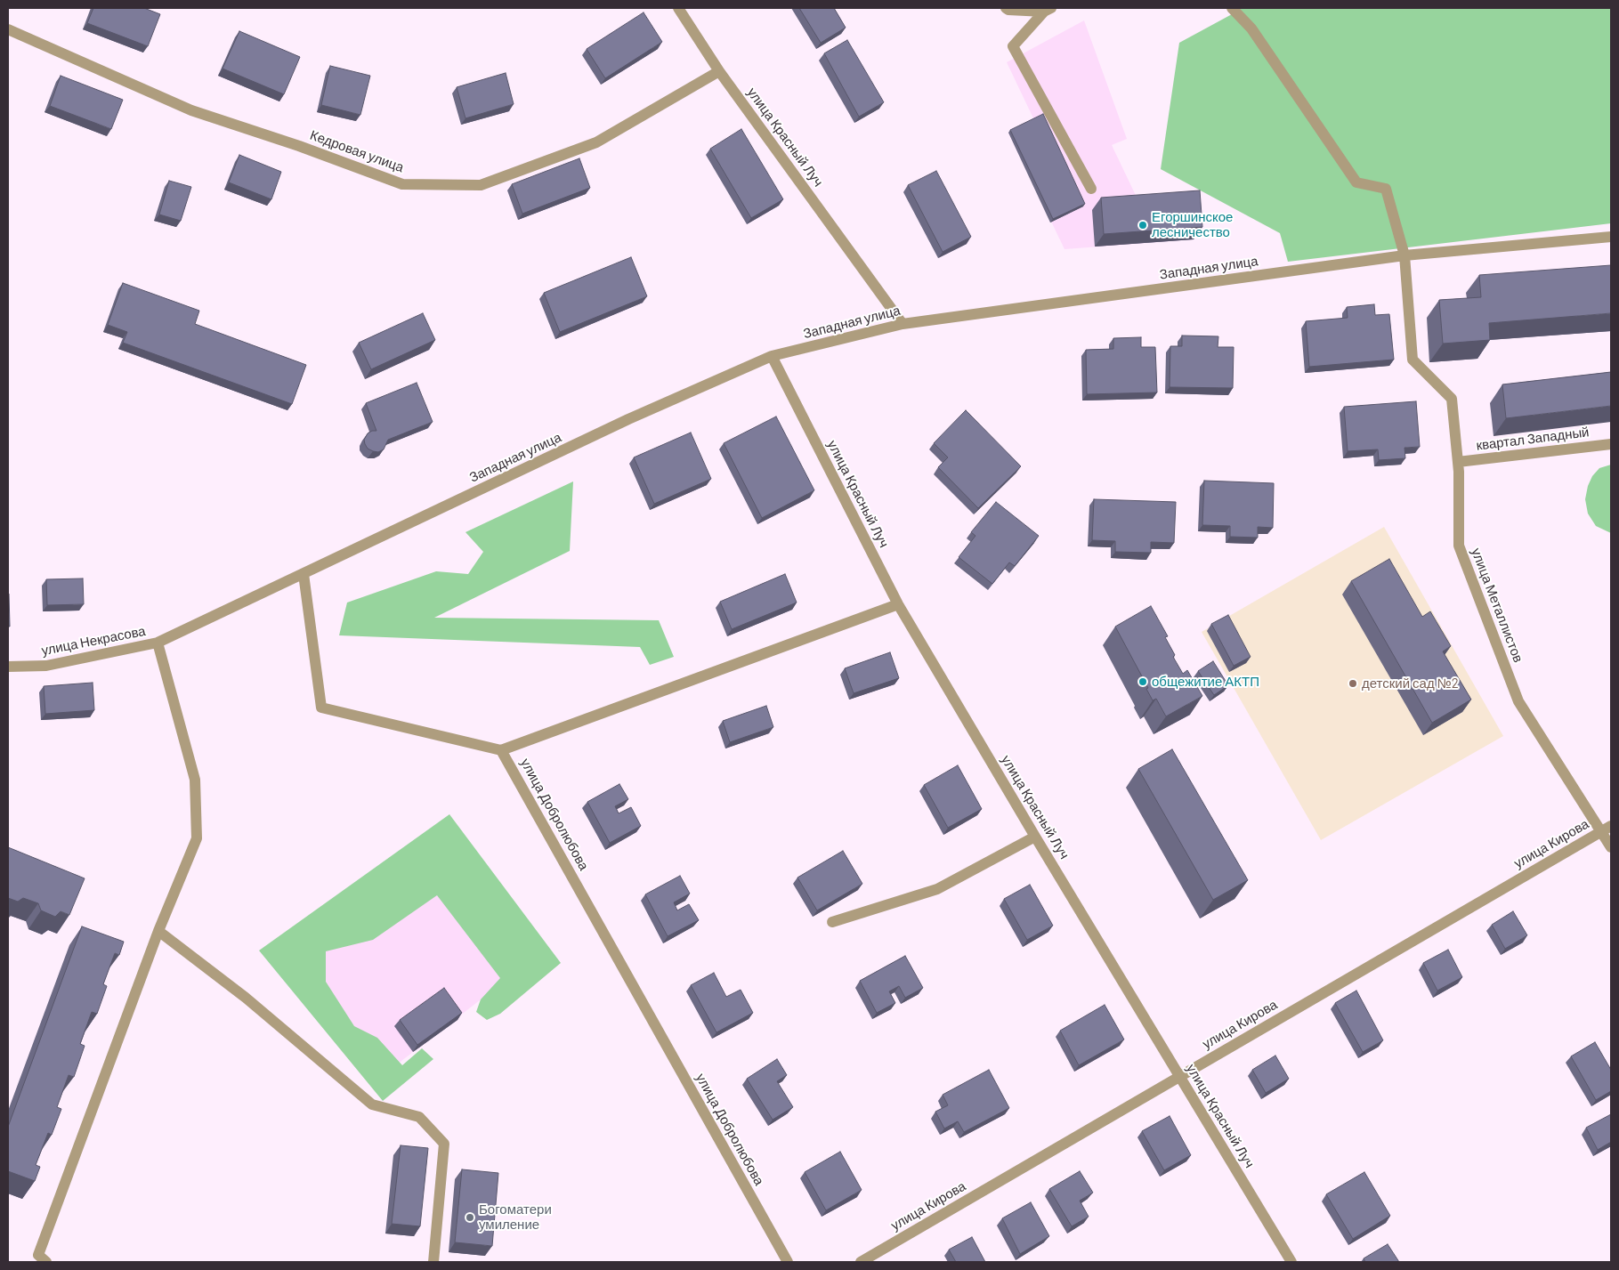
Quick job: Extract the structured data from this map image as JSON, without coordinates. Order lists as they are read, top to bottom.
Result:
{
  "streets": {
    "street": [
      "улица Красный Луч",
      "Кедровая улица",
      "Западная улица",
      "квартал Западный",
      "улица Металлистов",
      "улица Некрасова",
      "улица Добролюбова",
      "улица Кирова"
    ]
  },
  "crossings": [
    ["улица Красный Луч", "Кедровая улица"],
    ["улица Красный Луч", "Западная улица"],
    ["улица Красный Луч", "улица Добролюбова"],
    ["улица Красный Луч", "улица Кирова"],
    ["Западная улица", "улица Металлистов"],
    ["Западная улица", "улица Некрасова"],
    ["квартал Западный", "улица Металлистов"],
    ["улица Металлистов", "улица Кирова"]
  ],
  "places": [
    "Егоршинское лесничество",
    "общежитие АКТП",
    "детский сад №2",
    "Богоматери умиление"
  ]
}
